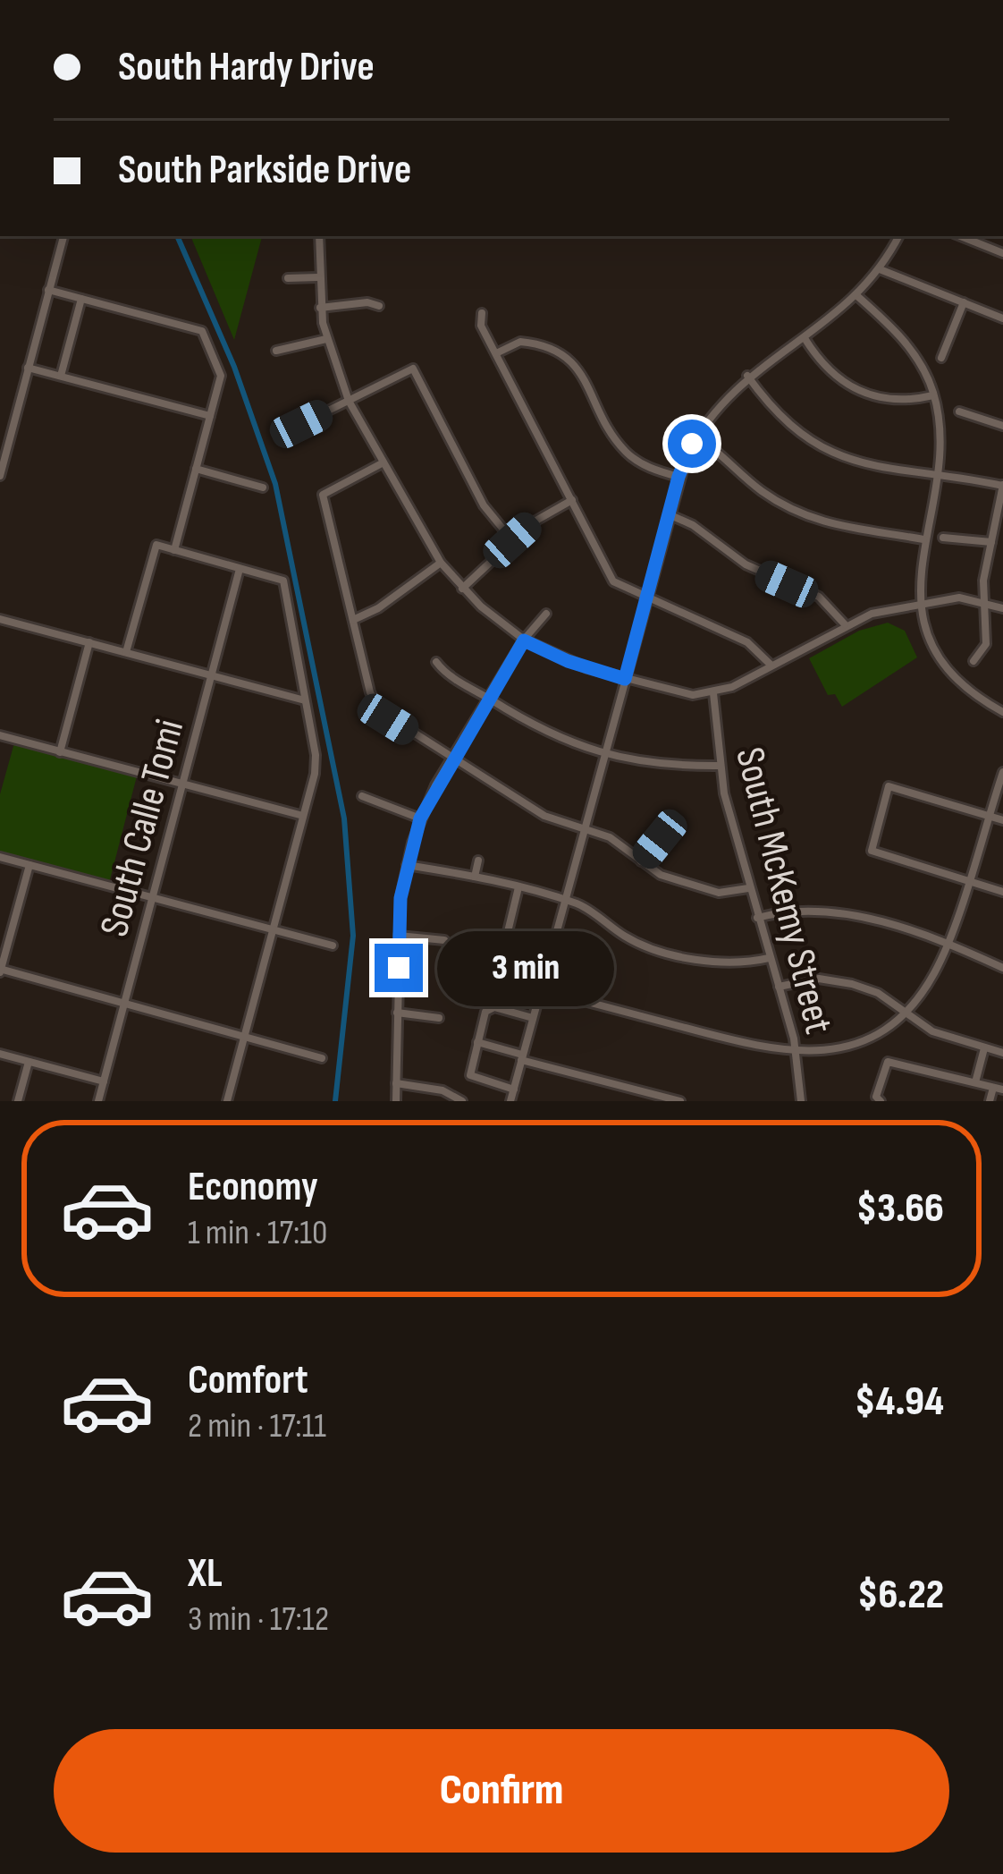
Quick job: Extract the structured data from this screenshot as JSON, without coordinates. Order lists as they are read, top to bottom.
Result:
{
  "streets": {
    "street": ["South Calle Tomi", "South McKemy Street"]
  },
  "page": {
    "banner": ["South Hardy Drive", "South Parkside Drive"],
    "bubble": "3 min",
    "list": [
      {
        "name": "Economy",
        "note": "1 min · 17:10",
        "value": "$3.66"
      },
      {
        "name": "Comfort",
        "note": "2 min · 17:11",
        "value": "$4.94"
      },
      {
        "name": "XL",
        "note": "3 min · 17:12",
        "value": "$6.22"
      }
    ],
    "buttons": "Confirm"
  }
}
